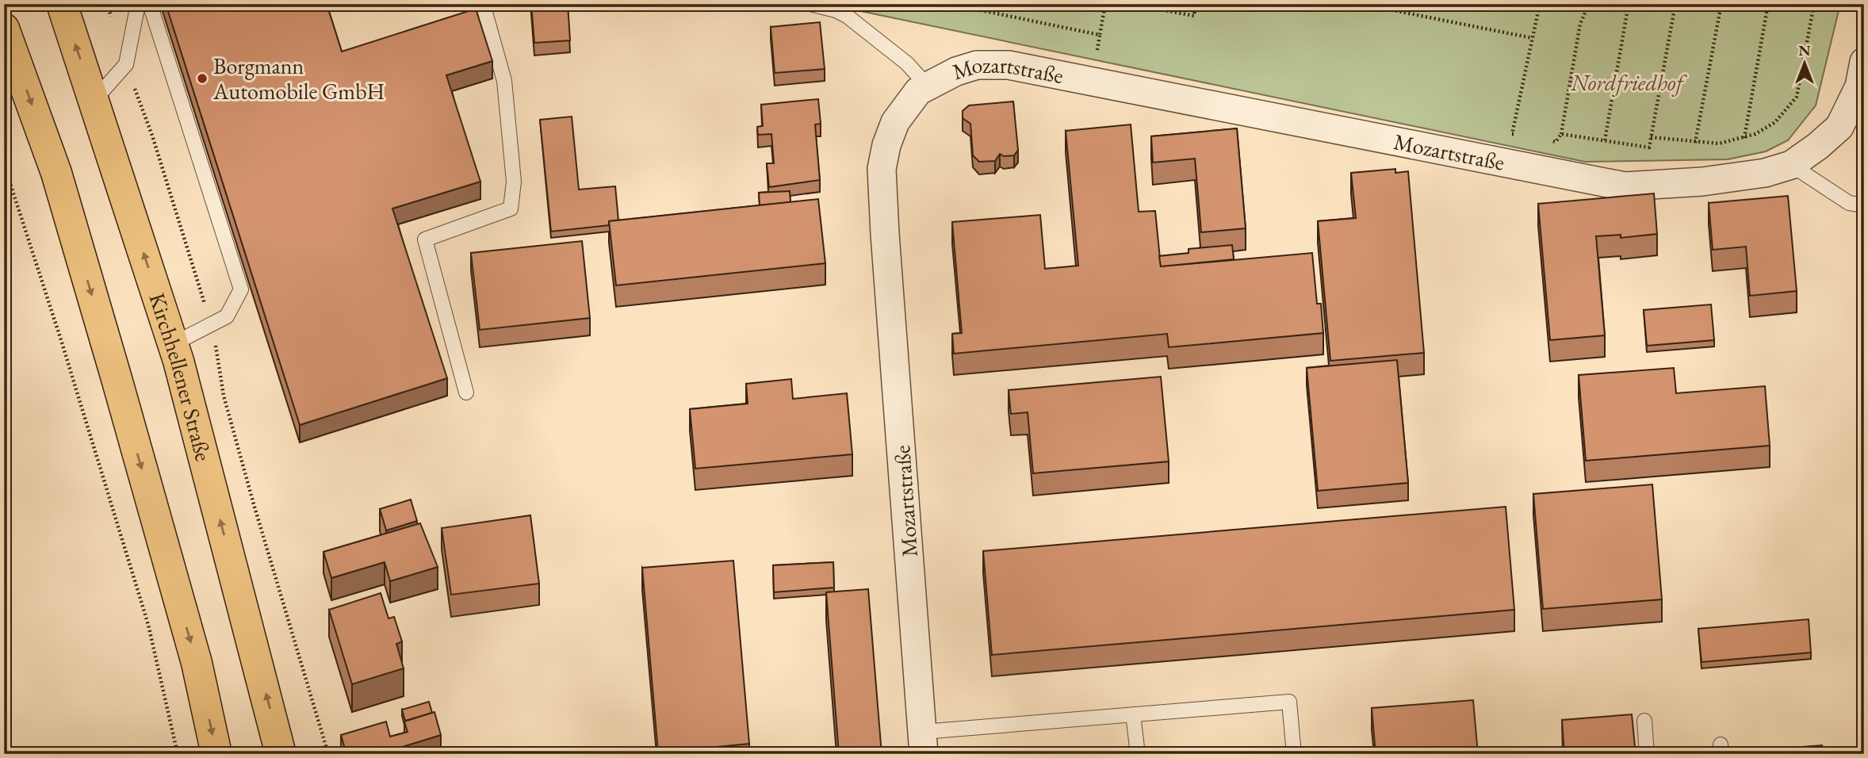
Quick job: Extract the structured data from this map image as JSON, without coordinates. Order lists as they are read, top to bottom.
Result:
{
  "streets": {
    "main road": ["Kirchhellener Straße"],
    "street": ["Mozartstraße"]
  },
  "parks": ["Nordfriedhof"],
  "places": ["Borgmann Automobile GmbH"],
  "north": "top"
}
